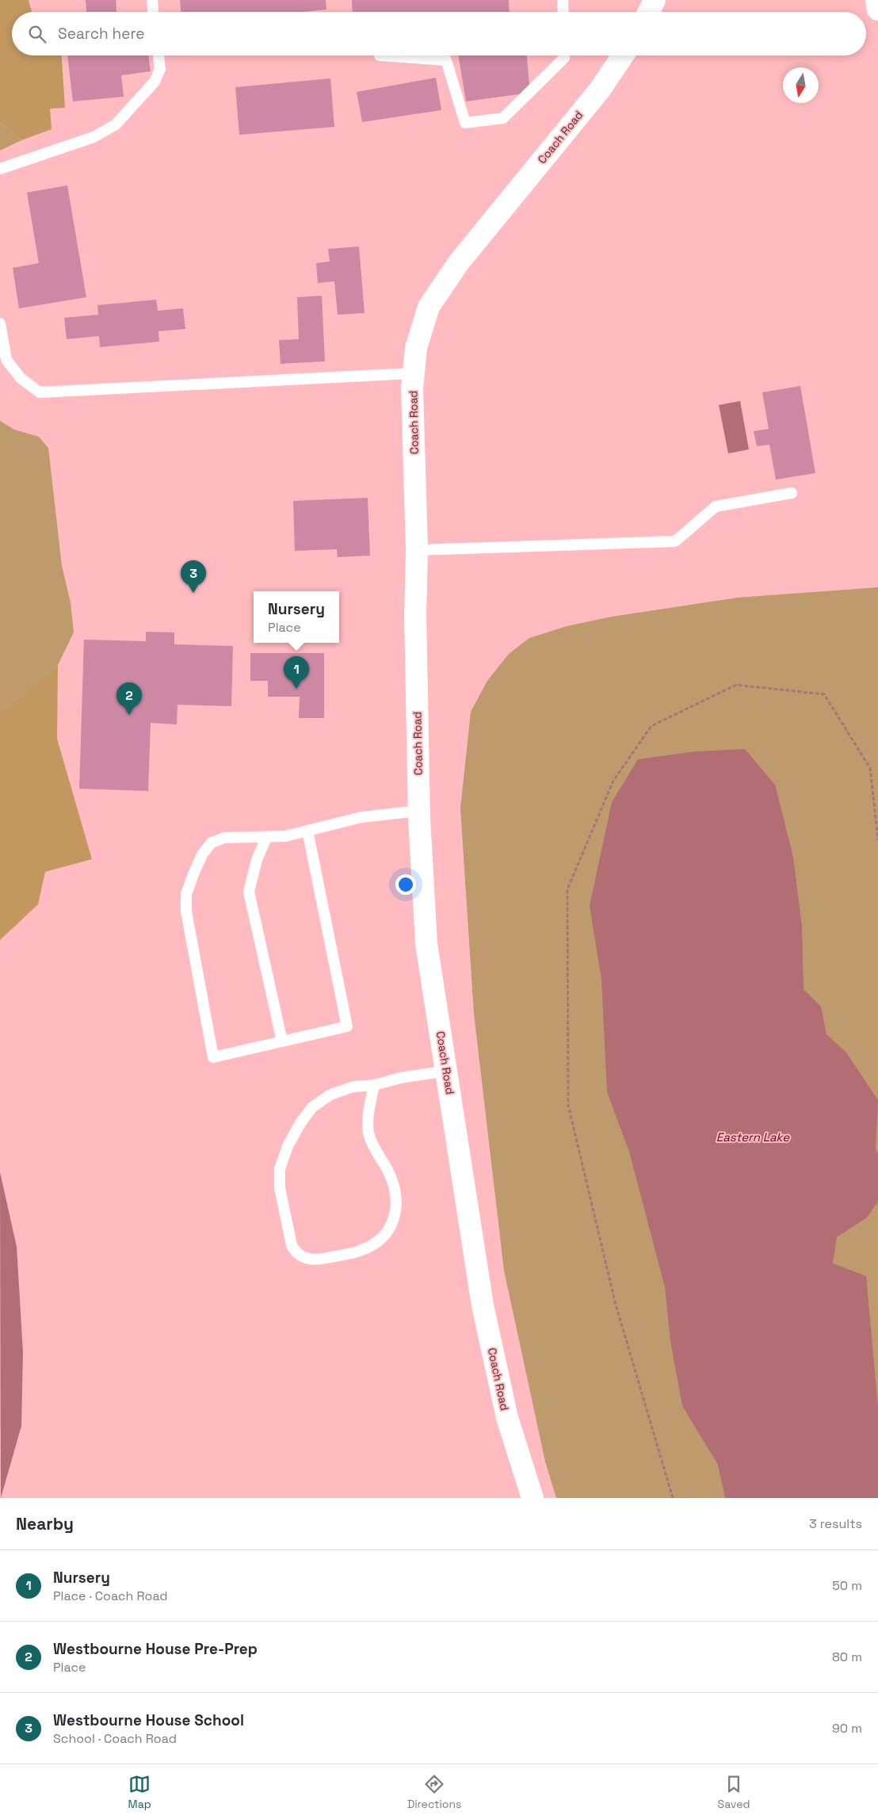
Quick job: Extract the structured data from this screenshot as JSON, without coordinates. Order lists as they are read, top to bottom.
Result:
{
  "streets": {
    "street": ["Coach Road"]
  },
  "water": ["Eastern Lake"],
  "north": "bottom",
  "page": {
    "search": "Search here",
    "pins": ["3", "1", "2"],
    "popup": ["Nursery", "Place"],
    "heading": ["Nearby", "3 results"],
    "list": [
      {
        "mark": "1",
        "name": "Nursery",
        "note": "Place · Coach Road",
        "value": "50 m"
      },
      {
        "mark": "2",
        "name": "Westbourne House Pre-Prep",
        "note": "Place",
        "value": "80 m"
      },
      {
        "mark": "3",
        "name": "Westbourne House School",
        "note": "School · Coach Road",
        "value": "90 m"
      }
    ],
    "nav": ["Map", "Directions", "Saved"]
  }
}
